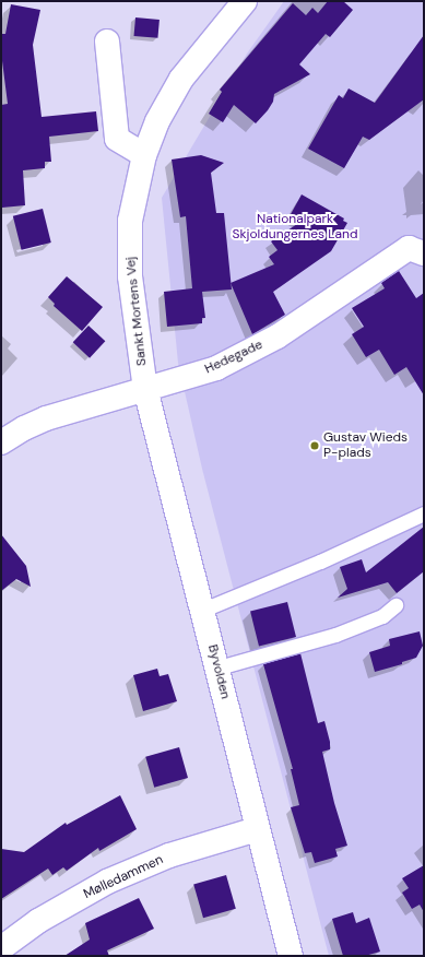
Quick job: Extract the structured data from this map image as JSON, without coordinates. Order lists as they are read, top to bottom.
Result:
{
  "streets": {
    "main road": [
      "Sankt Mortens Vej",
      "Hedegade",
      "Byvolden",
      "Mølledammen"
    ]
  },
  "crossings": [
    ["Sankt Mortens Vej", "Hedegade"],
    ["Sankt Mortens Vej", "Byvolden"],
    ["Hedegade", "Byvolden"],
    ["Byvolden", "Mølledammen"]
  ],
  "parks": ["Nationalpark Skjoldungernes Land"],
  "places": ["Gustav Wieds P-plads"]
}
